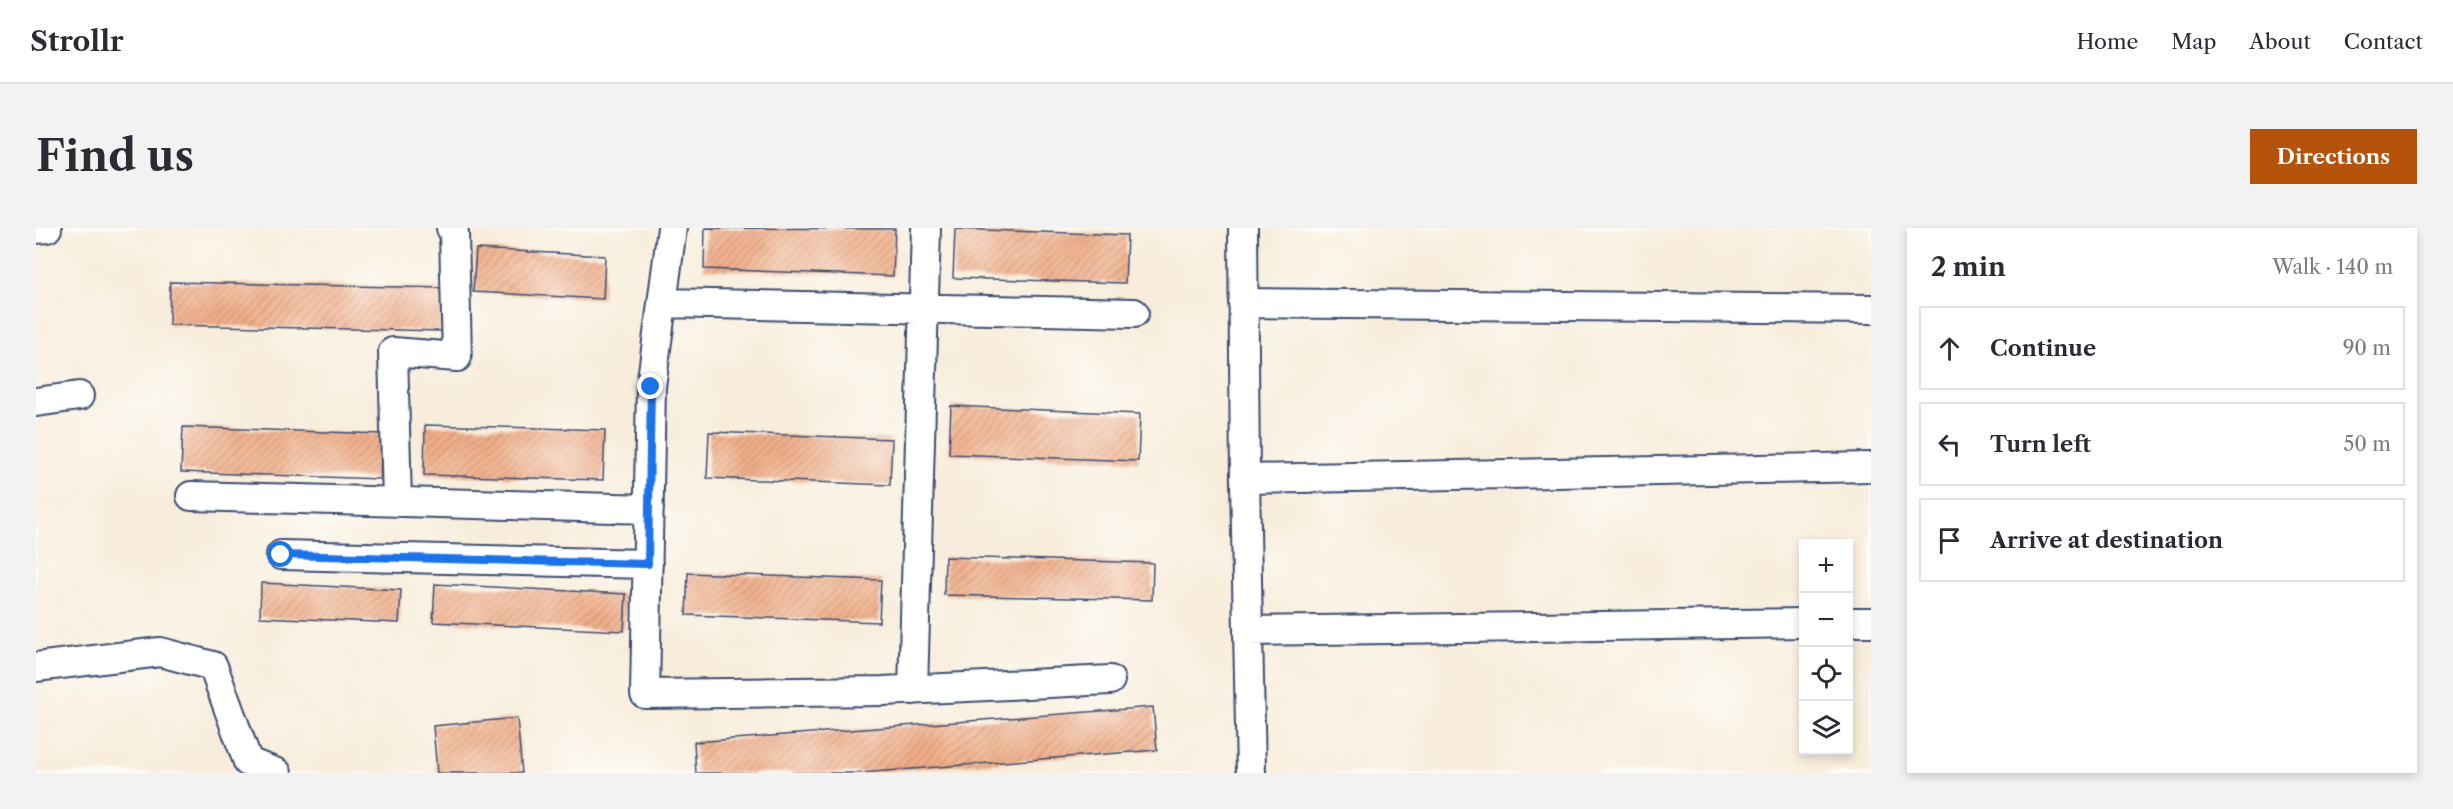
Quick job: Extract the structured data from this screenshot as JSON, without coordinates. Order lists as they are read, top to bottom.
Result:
{
  "page": {
    "header": "Strollr",
    "nav": [
      "Home",
      "Map",
      "About",
      "Contact"
    ],
    "buttons": "Directions",
    "title": "Find us",
    "heading": ["2 min", "Walk · 140 m"],
    "list": [
      ["Continue", "90 m"],
      ["Turn left", "50 m"],
      "Arrive at destination"
    ],
    "map_buttons": ["+", "−"]
  }
}
